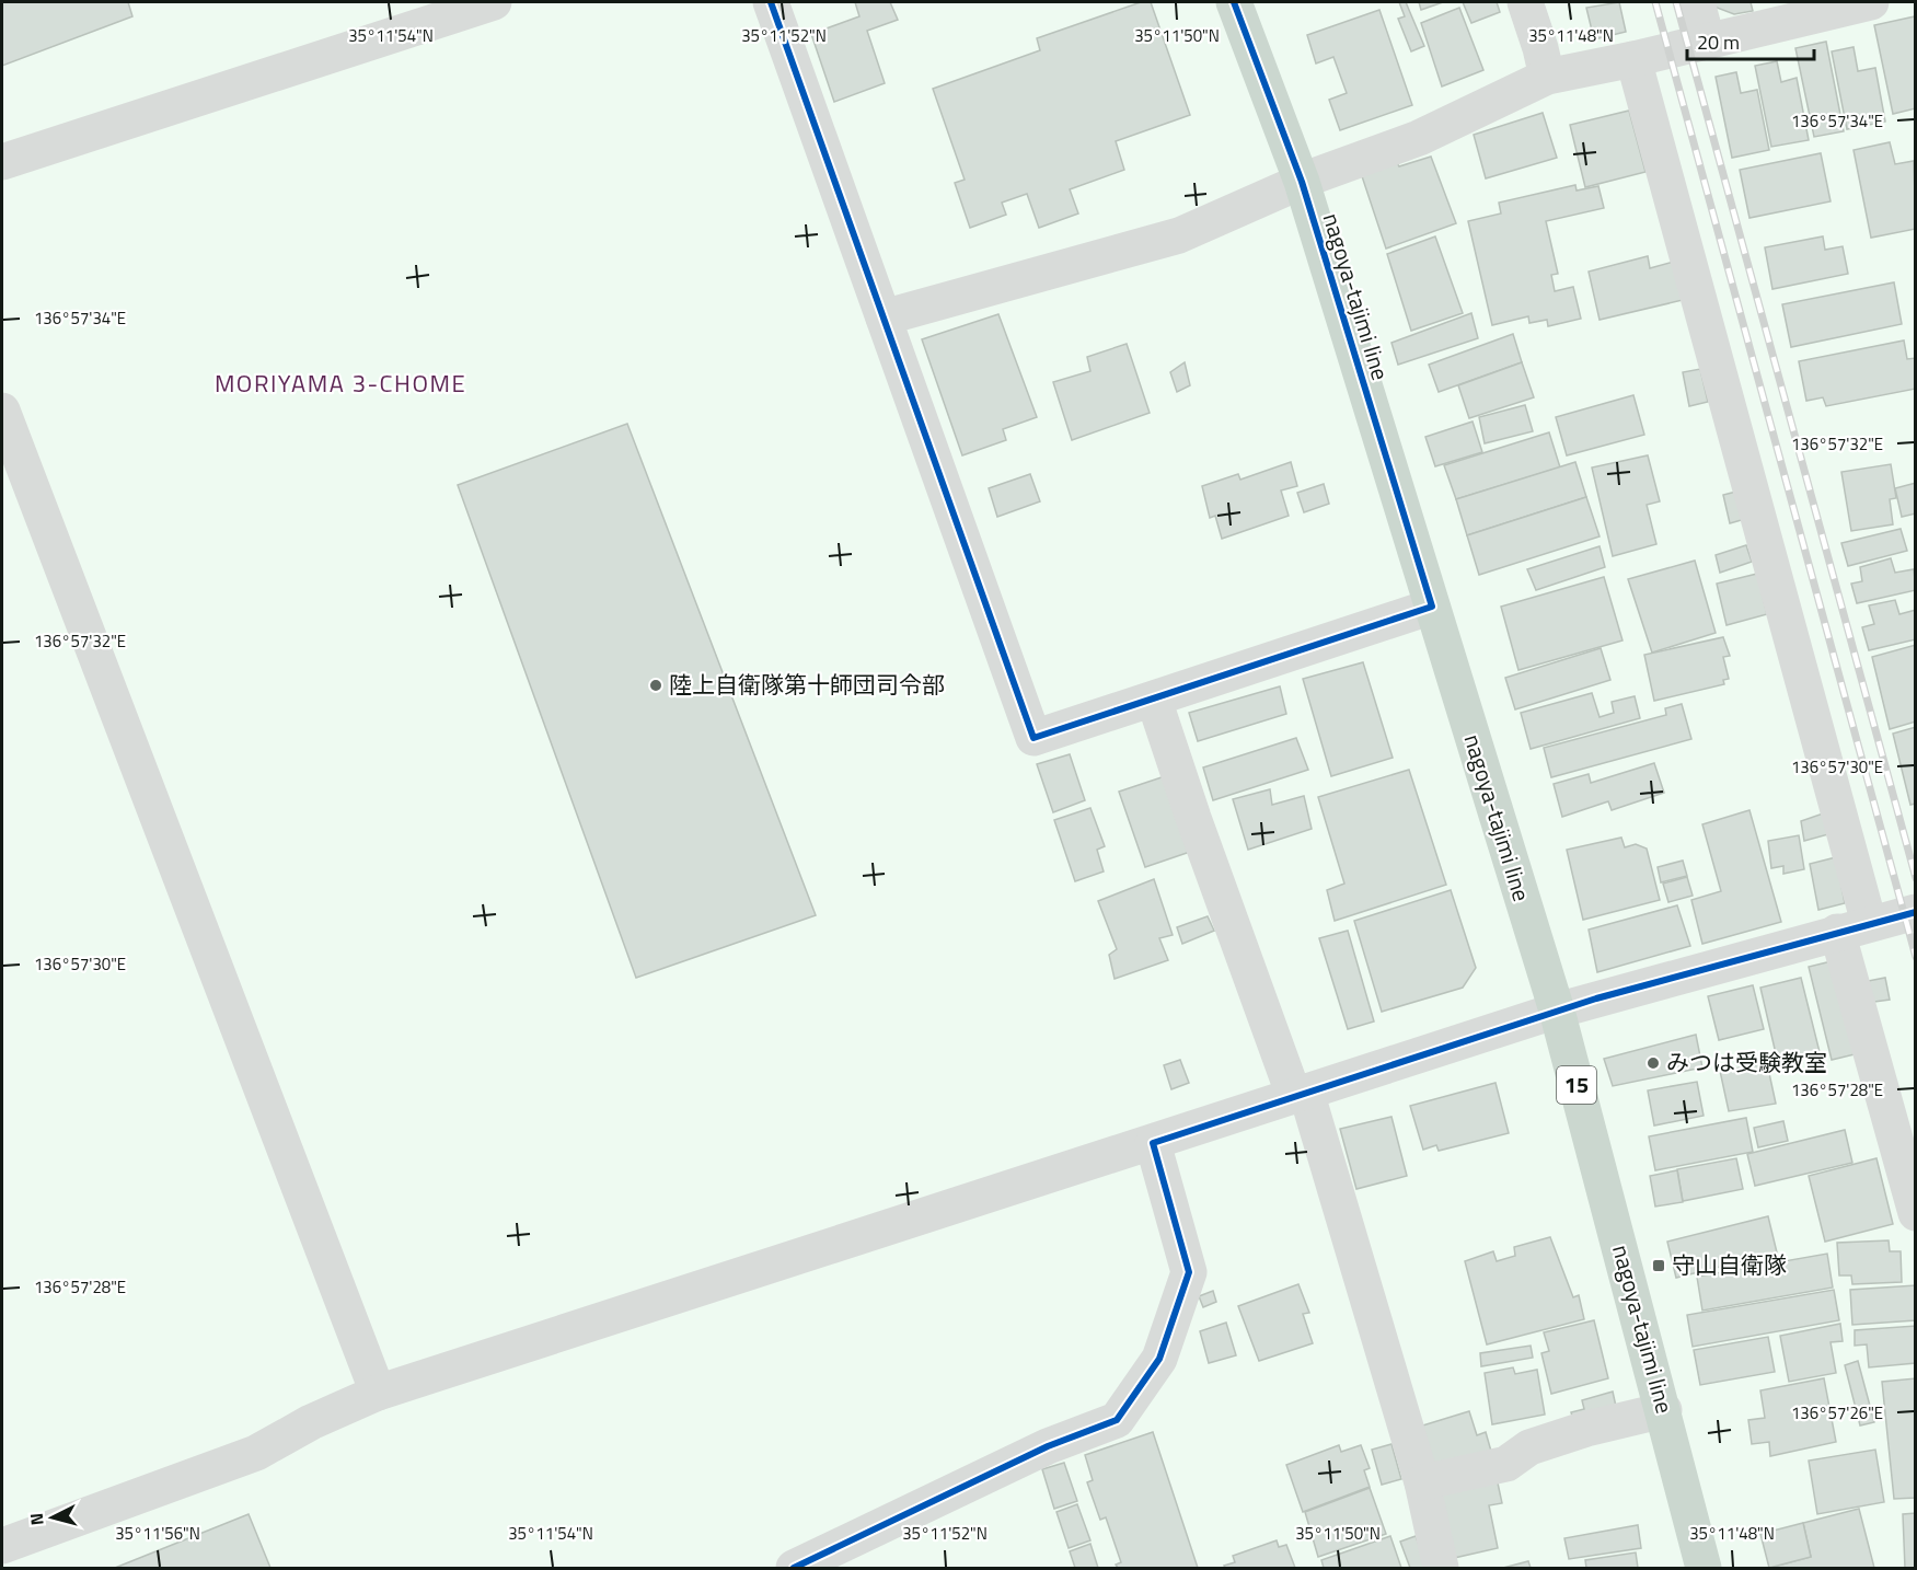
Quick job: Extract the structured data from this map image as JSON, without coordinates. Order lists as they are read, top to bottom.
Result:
{
  "streets": {
    "main road": ["nagoya-tajimi line", "15"]
  },
  "districts": ["MORIYAMA 3-CHOME"],
  "places": {
    "other": ["陸上自衛隊第十師団司令部", "みつは受験教室"],
    "transit": ["守山自衛隊"]
  },
  "scale_bar": "20 m",
  "north": "left",
  "coordinates": [
    "35°11'54\"N",
    "35°11'52\"N",
    "35°11'50\"N",
    "35°11'48\"N",
    "136°57'34\"E",
    "136°57'32\"E",
    "136°57'30\"E",
    "136°57'28\"E",
    "136°57'26\"E",
    "35°11'56\"N"
  ]
}
